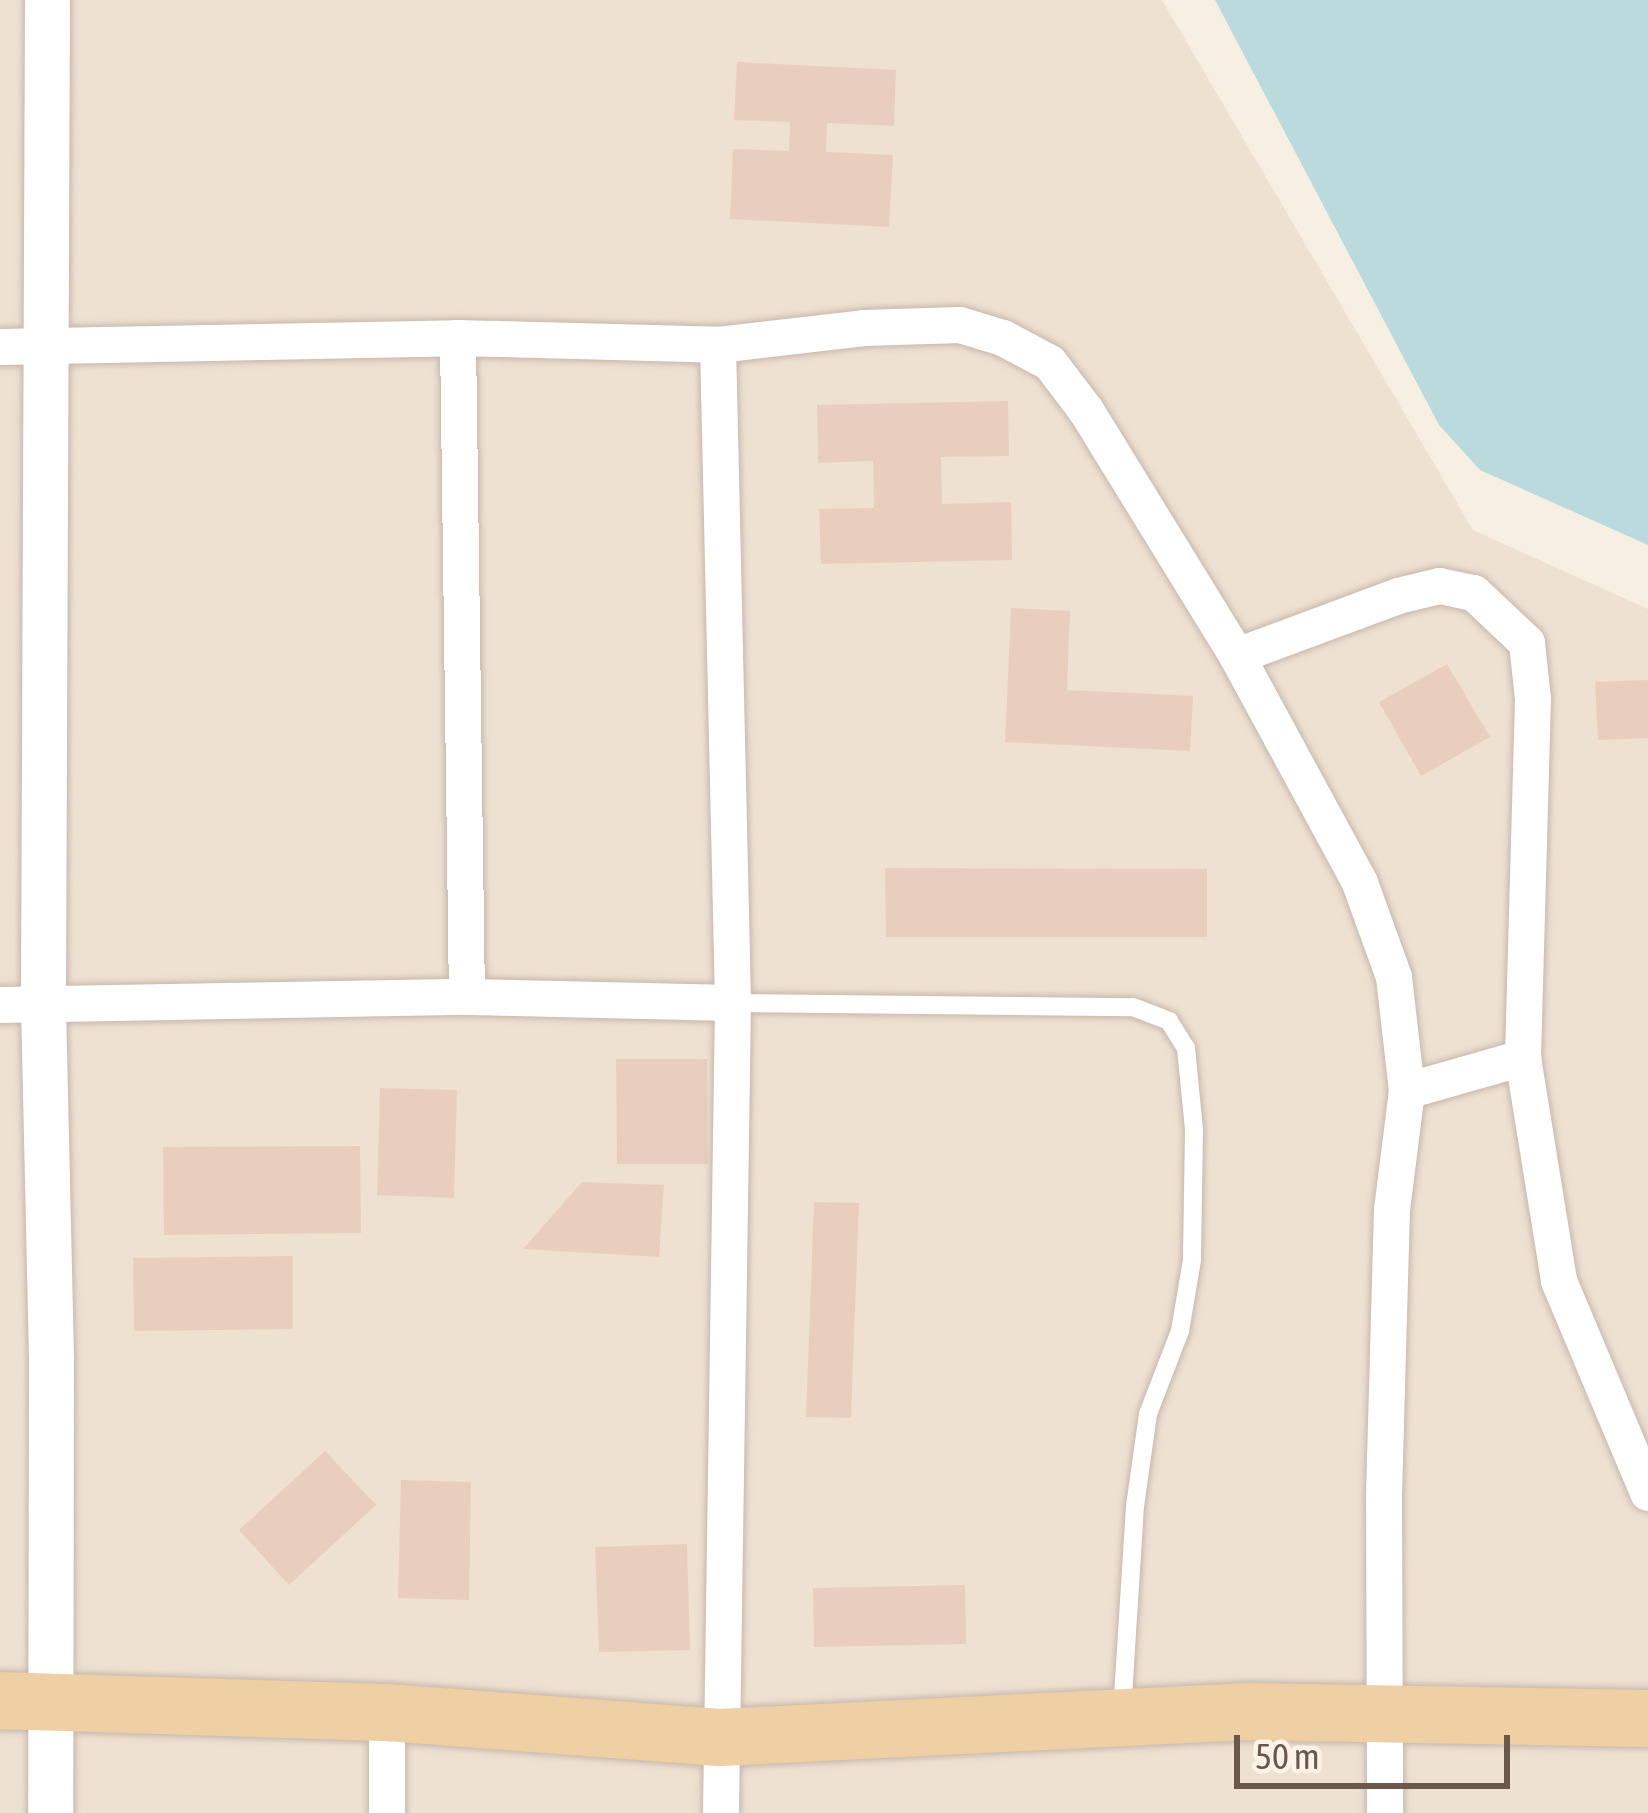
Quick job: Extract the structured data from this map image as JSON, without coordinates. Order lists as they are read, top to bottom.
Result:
{
  "scale_bar": "50 m"
}
